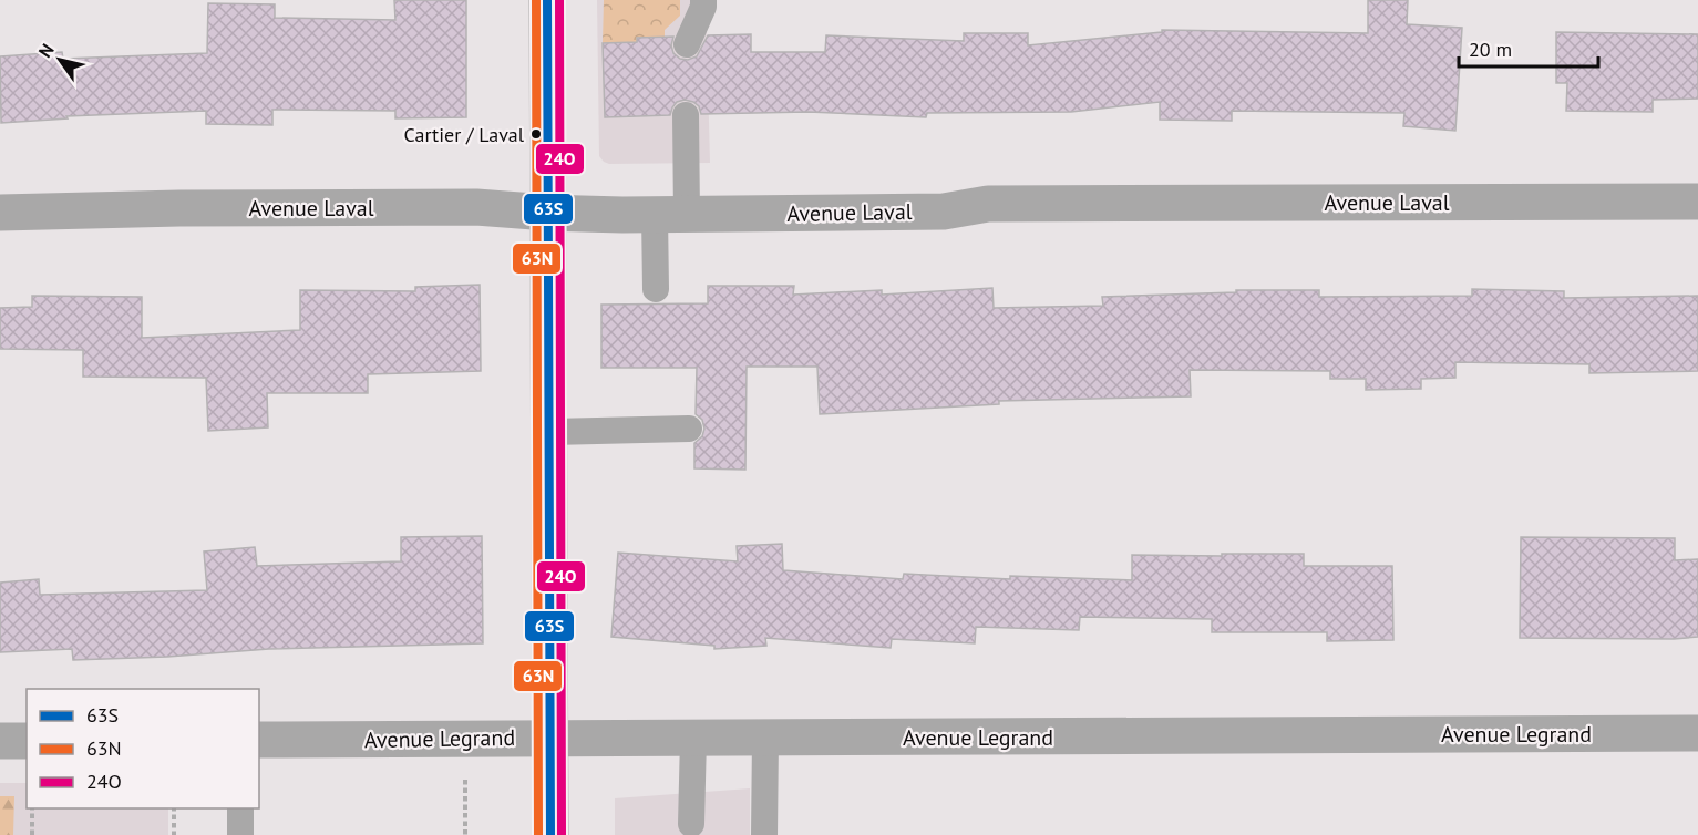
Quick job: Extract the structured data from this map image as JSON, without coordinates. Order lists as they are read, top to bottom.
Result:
{
  "streets": {
    "street": ["Avenue Laval", "Avenue Legrand"]
  },
  "places": ["Cartier / Laval"],
  "lines": ["transit line 63S", "transit line 63N", "transit line 24O"],
  "legend": ["63S", "63N", "24O"],
  "scale_bar": "20 m",
  "north": "top left"
}
